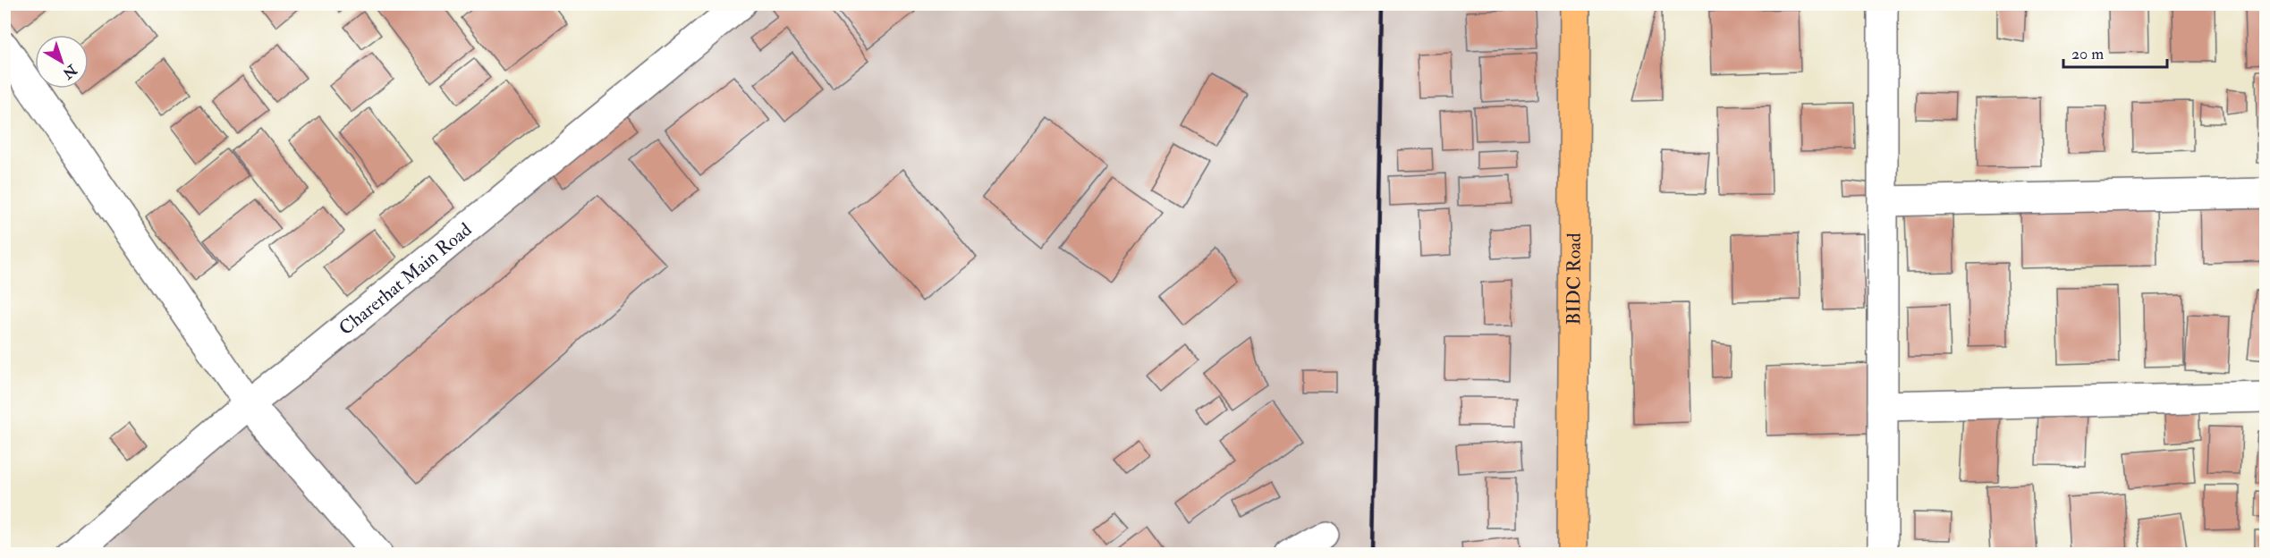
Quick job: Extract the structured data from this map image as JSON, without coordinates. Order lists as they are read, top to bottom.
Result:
{
  "streets": {
    "main road": ["BIDC Road"],
    "street": ["Charerhat Main Road"]
  },
  "scale_bar": "20 m",
  "north": "bottom right"
}
